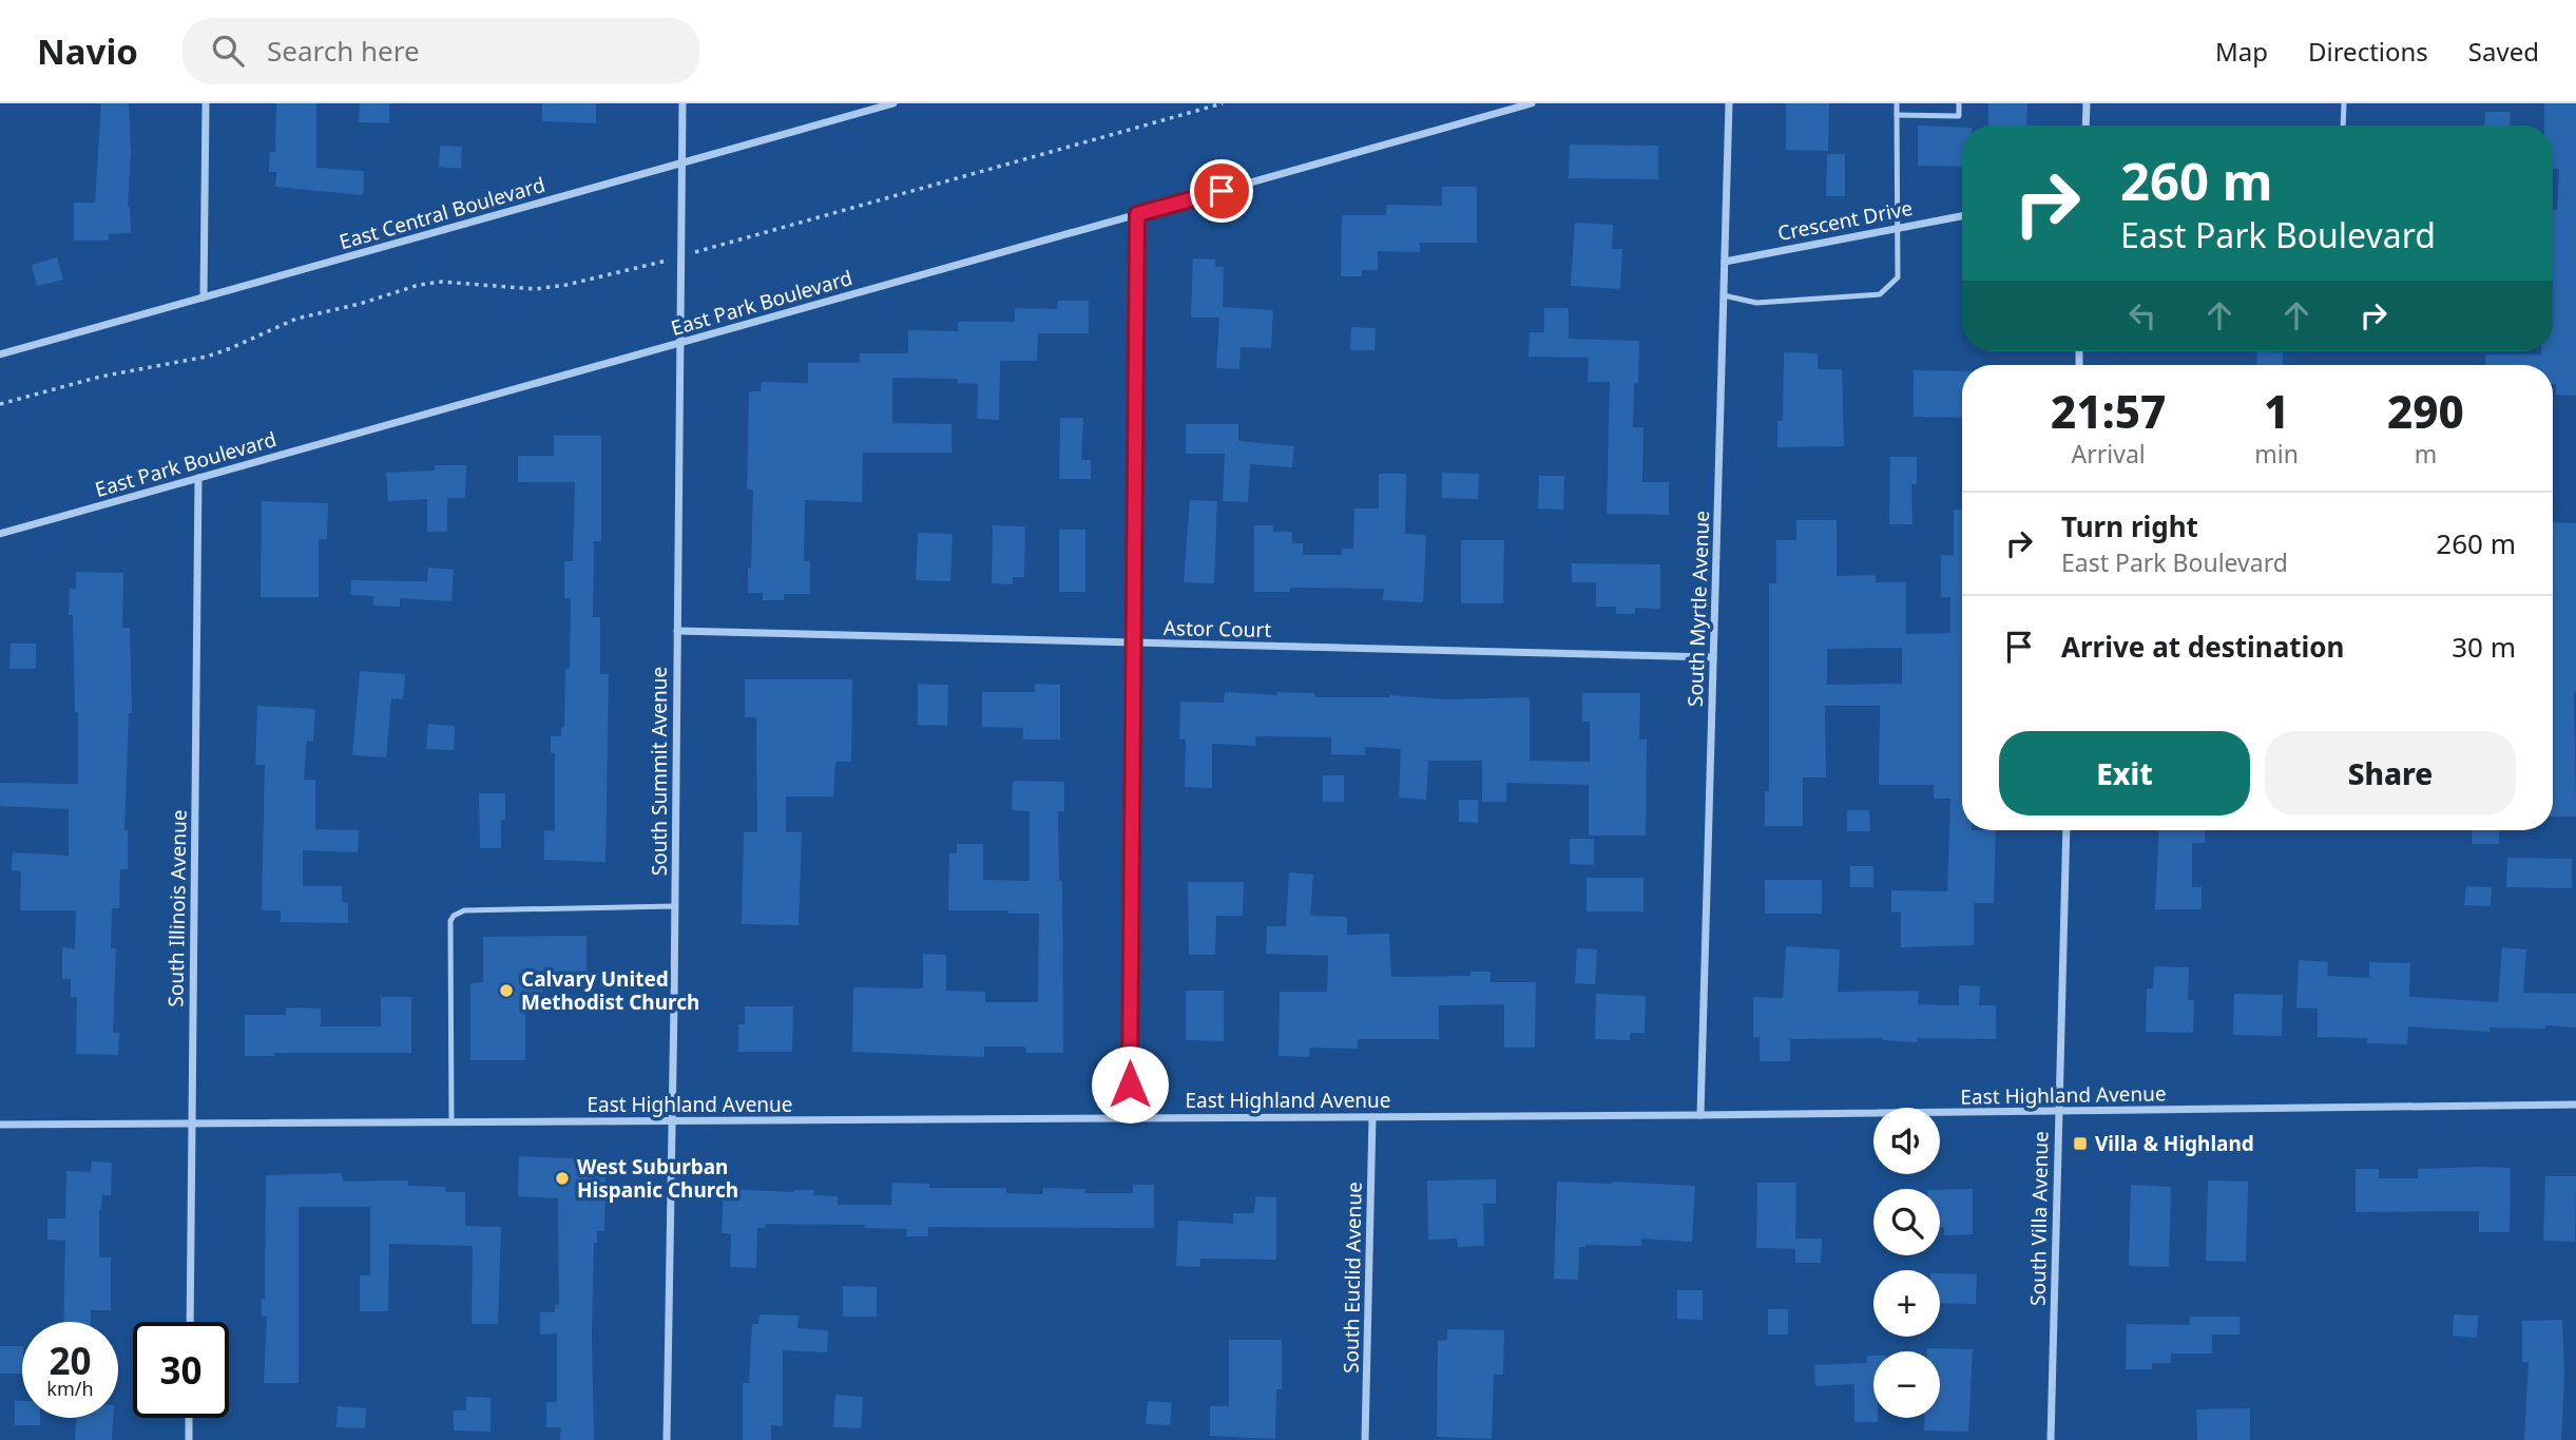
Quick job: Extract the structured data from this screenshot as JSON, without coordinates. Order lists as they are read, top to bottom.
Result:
{
  "streets": {
    "street": [
      "East Central Boulevard",
      "Crescent Drive",
      "East Park Boulevard",
      "South Myrtle Avenue",
      "Astor Court",
      "South Summit Avenue",
      "South Illinois Avenue",
      "East Highland Avenue",
      "South Villa Avenue",
      "South Euclid Avenue"
    ]
  },
  "crossings": [
    ["East Central Boulevard", "South Summit Avenue"],
    ["Crescent Drive", "South Myrtle Avenue"],
    ["East Park Boulevard", "South Summit Avenue"],
    ["East Park Boulevard", "South Illinois Avenue"],
    ["South Myrtle Avenue", "Astor Court"],
    ["South Myrtle Avenue", "East Highland Avenue"],
    ["Astor Court", "South Summit Avenue"],
    ["South Summit Avenue", "East Highland Avenue"],
    ["South Illinois Avenue", "East Highland Avenue"],
    ["East Highland Avenue", "South Villa Avenue"],
    ["East Highland Avenue", "South Euclid Avenue"]
  ],
  "places": {
    "other": ["Calvary United Methodist Church", "West Suburban Hispanic Church"],
    "transit": ["Villa & Highland"]
  },
  "page": {
    "header": "Navio",
    "search": "Search here",
    "nav": ["Map", "Directions", "Saved"],
    "turn": ["260 m", "East Park Boulevard"],
    "eta": [
      "21:57",
      "Arrival",
      "1",
      "min",
      "290",
      "m"
    ],
    "list": [
      {
        "name": "Turn right",
        "note": "East Park Boulevard",
        "value": "260 m"
      },
      {
        "name": "Arrive at destination",
        "value": "30 m"
      }
    ],
    "buttons": ["Exit", "Share"],
    "map_buttons": ["+", "−"],
    "speed": "20 km/h",
    "limit": "30"
  }
}
